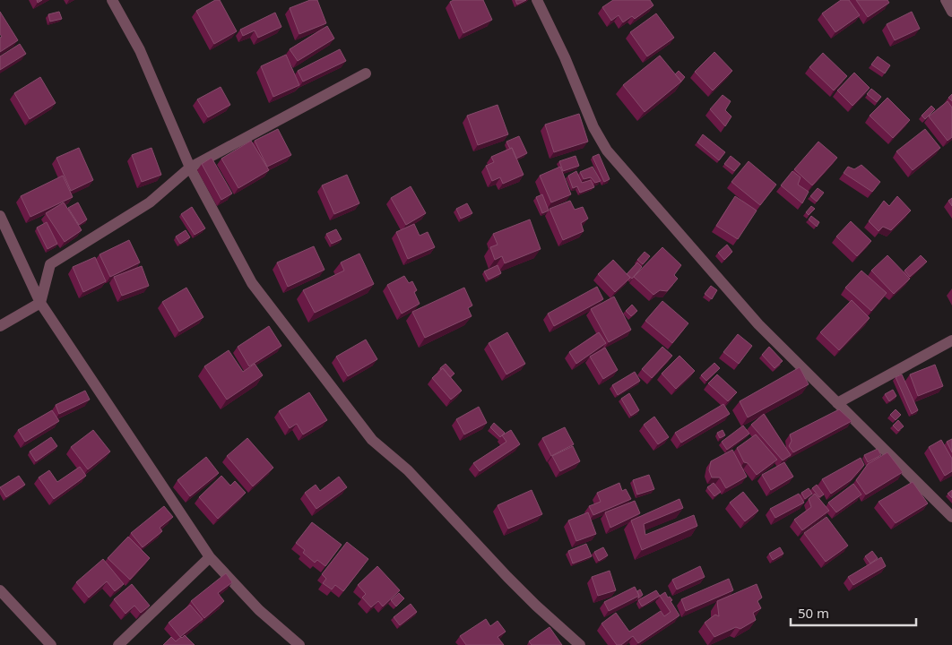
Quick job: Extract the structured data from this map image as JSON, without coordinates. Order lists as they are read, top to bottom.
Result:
{
  "scale_bar": "50 m"
}
